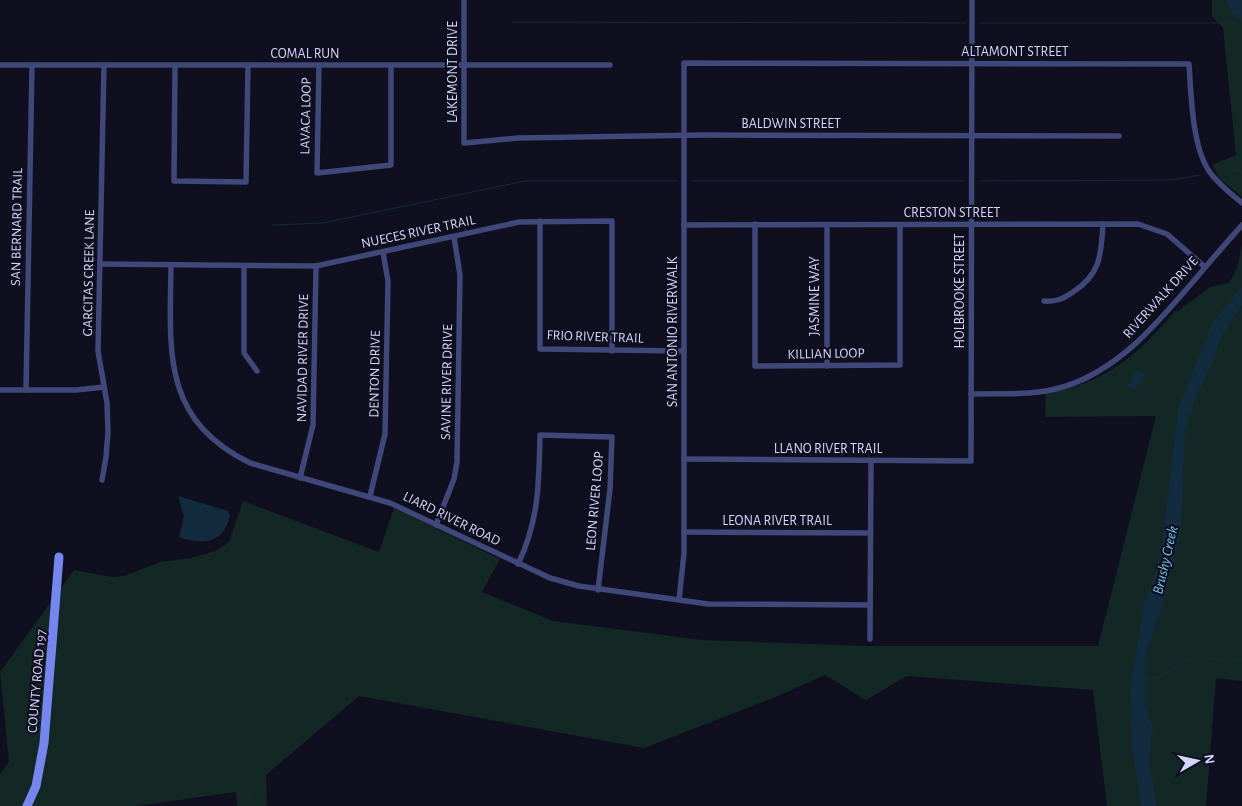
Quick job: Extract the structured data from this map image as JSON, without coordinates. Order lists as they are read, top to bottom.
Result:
{
  "streets": {
    "street": [
      "ALTAMONT STREET",
      "COMAL RUN",
      "LAKEMONT DRIVE",
      "LAVACA LOOP",
      "BALDWIN STREET",
      "CRESTON STREET",
      "SAN BERNARD TRAIL",
      "NUECES RIVER TRAIL",
      "GARCITAS CREEK LANE",
      "HOLBROOKE STREET",
      "JASMINE WAY",
      "RIVERWALK DRIVE",
      "SAN ANTONIO RIVERWALK",
      "FRIO RIVER TRAIL",
      "KILLIAN LOOP",
      "NAVIDAD RIVER DRIVE",
      "DENTON DRIVE",
      "SAVINE RIVER DRIVE",
      "LLANO RIVER TRAIL",
      "LEON RIVER LOOP",
      "LIARD RIVER ROAD",
      "LEONA RIVER TRAIL",
      "COUNTY ROAD 197"
    ]
  },
  "crossings": [
    ["ALTAMONT STREET", "HOLBROOKE STREET"],
    ["ALTAMONT STREET", "SAN ANTONIO RIVERWALK"],
    ["COMAL RUN", "LAKEMONT DRIVE"],
    ["COMAL RUN", "LAVACA LOOP"],
    ["COMAL RUN", "SAN BERNARD TRAIL"],
    ["COMAL RUN", "GARCITAS CREEK LANE"],
    ["LAKEMONT DRIVE", "BALDWIN STREET"],
    ["BALDWIN STREET", "HOLBROOKE STREET"],
    ["BALDWIN STREET", "SAN ANTONIO RIVERWALK"],
    ["CRESTON STREET", "HOLBROOKE STREET"],
    ["CRESTON STREET", "JASMINE WAY"],
    ["CRESTON STREET", "RIVERWALK DRIVE"],
    ["CRESTON STREET", "SAN ANTONIO RIVERWALK"],
    ["CRESTON STREET", "KILLIAN LOOP"],
    ["NUECES RIVER TRAIL", "GARCITAS CREEK LANE"],
    ["NUECES RIVER TRAIL", "FRIO RIVER TRAIL"],
    ["NUECES RIVER TRAIL", "NAVIDAD RIVER DRIVE"],
    ["NUECES RIVER TRAIL", "DENTON DRIVE"],
    ["NUECES RIVER TRAIL", "SAVINE RIVER DRIVE"],
    ["NUECES RIVER TRAIL", "LIARD RIVER ROAD"],
    ["HOLBROOKE STREET", "RIVERWALK DRIVE"],
    ["HOLBROOKE STREET", "LLANO RIVER TRAIL"],
    ["JASMINE WAY", "KILLIAN LOOP"],
    ["SAN ANTONIO RIVERWALK", "FRIO RIVER TRAIL"],
    ["SAN ANTONIO RIVERWALK", "LLANO RIVER TRAIL"],
    ["SAN ANTONIO RIVERWALK", "LIARD RIVER ROAD"],
    ["SAN ANTONIO RIVERWALK", "LEONA RIVER TRAIL"],
    ["NAVIDAD RIVER DRIVE", "LIARD RIVER ROAD"],
    ["DENTON DRIVE", "LIARD RIVER ROAD"],
    ["SAVINE RIVER DRIVE", "LIARD RIVER ROAD"],
    ["LEON RIVER LOOP", "LIARD RIVER ROAD"]
  ],
  "water": ["Brushy Creek"],
  "north": "right"
}
